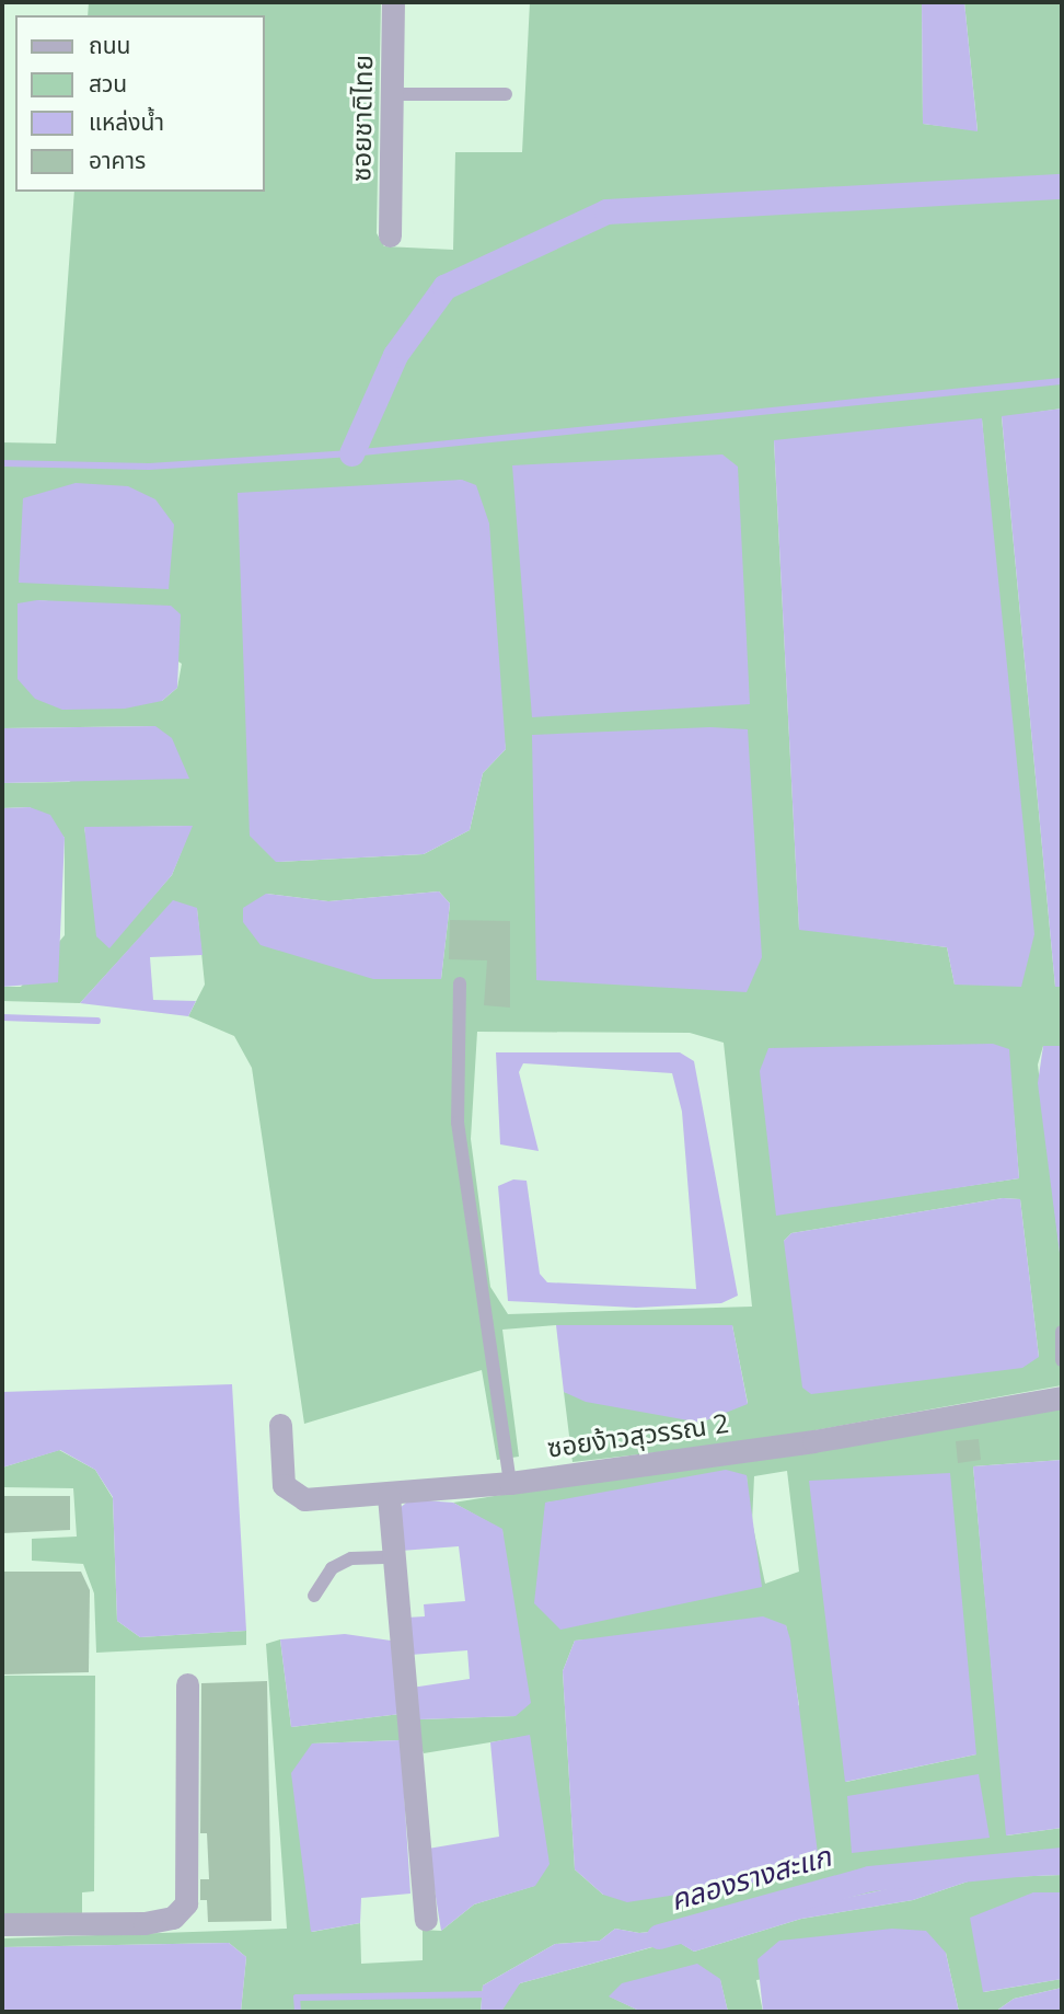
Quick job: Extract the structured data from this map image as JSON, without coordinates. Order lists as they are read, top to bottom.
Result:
{
  "streets": {
    "street": ["ซอยชาติไทย", "ซอยง้าวสุวรรณ 2"]
  },
  "water": ["คลองรางสะแก"],
  "legend": [
    "ถนน",
    "สวน",
    "แหล่งน้ำ",
    "อาคาร"
  ]
}
